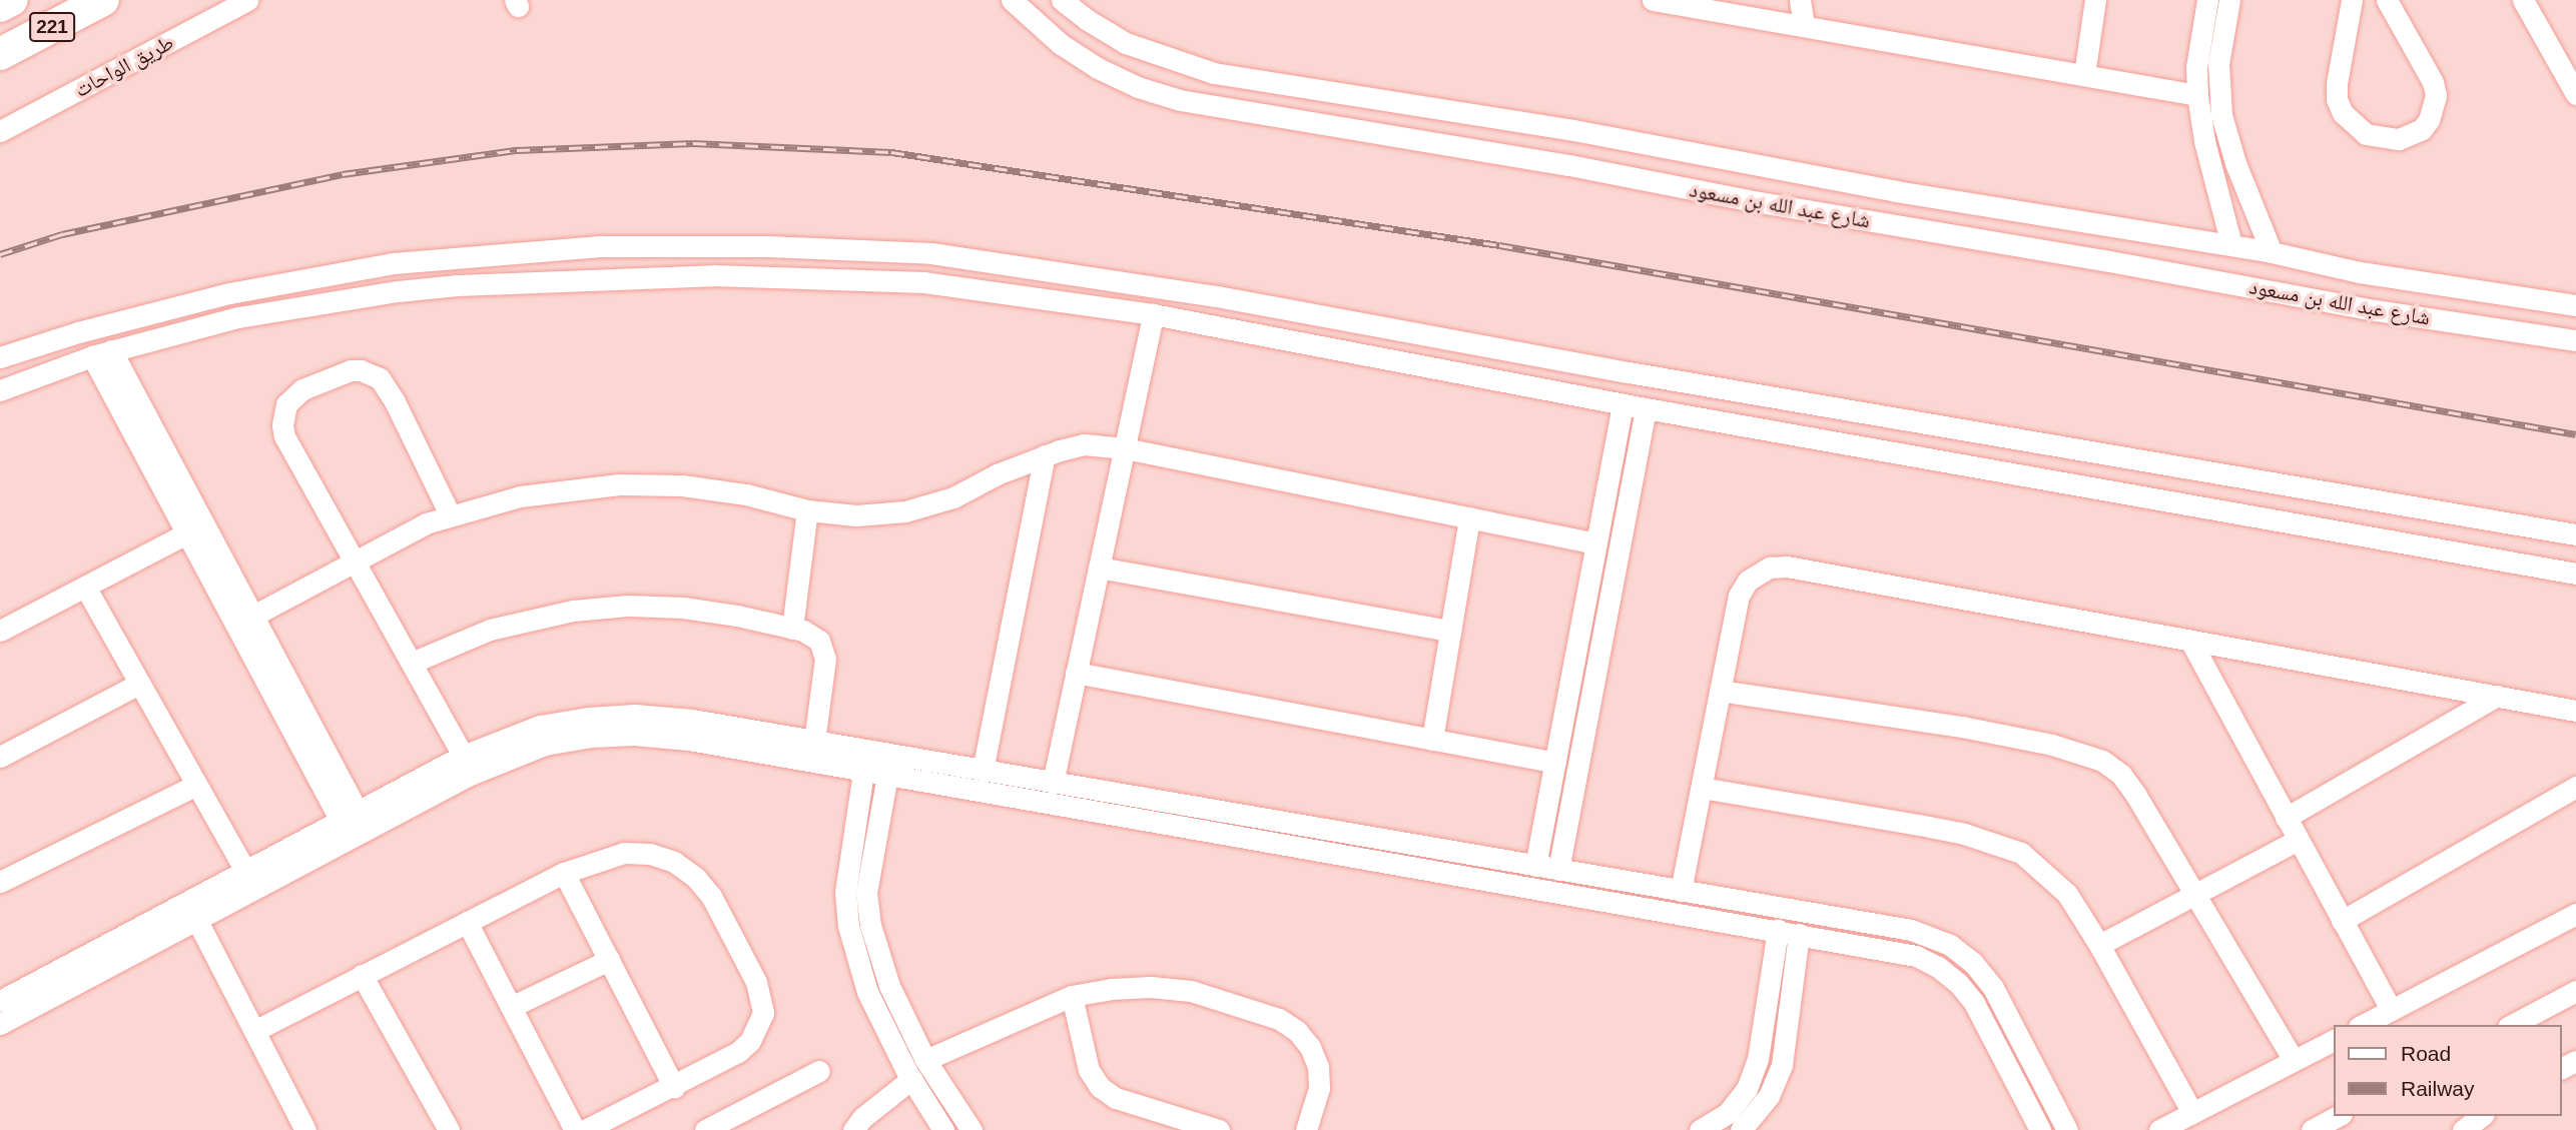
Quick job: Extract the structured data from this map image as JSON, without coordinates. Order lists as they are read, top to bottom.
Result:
{
  "streets": {
    "highway": ["221"],
    "street": ["طريق الواحات", "شارع عبد الله بن مسعود"]
  },
  "legend": ["Road", "Railway"]
}
